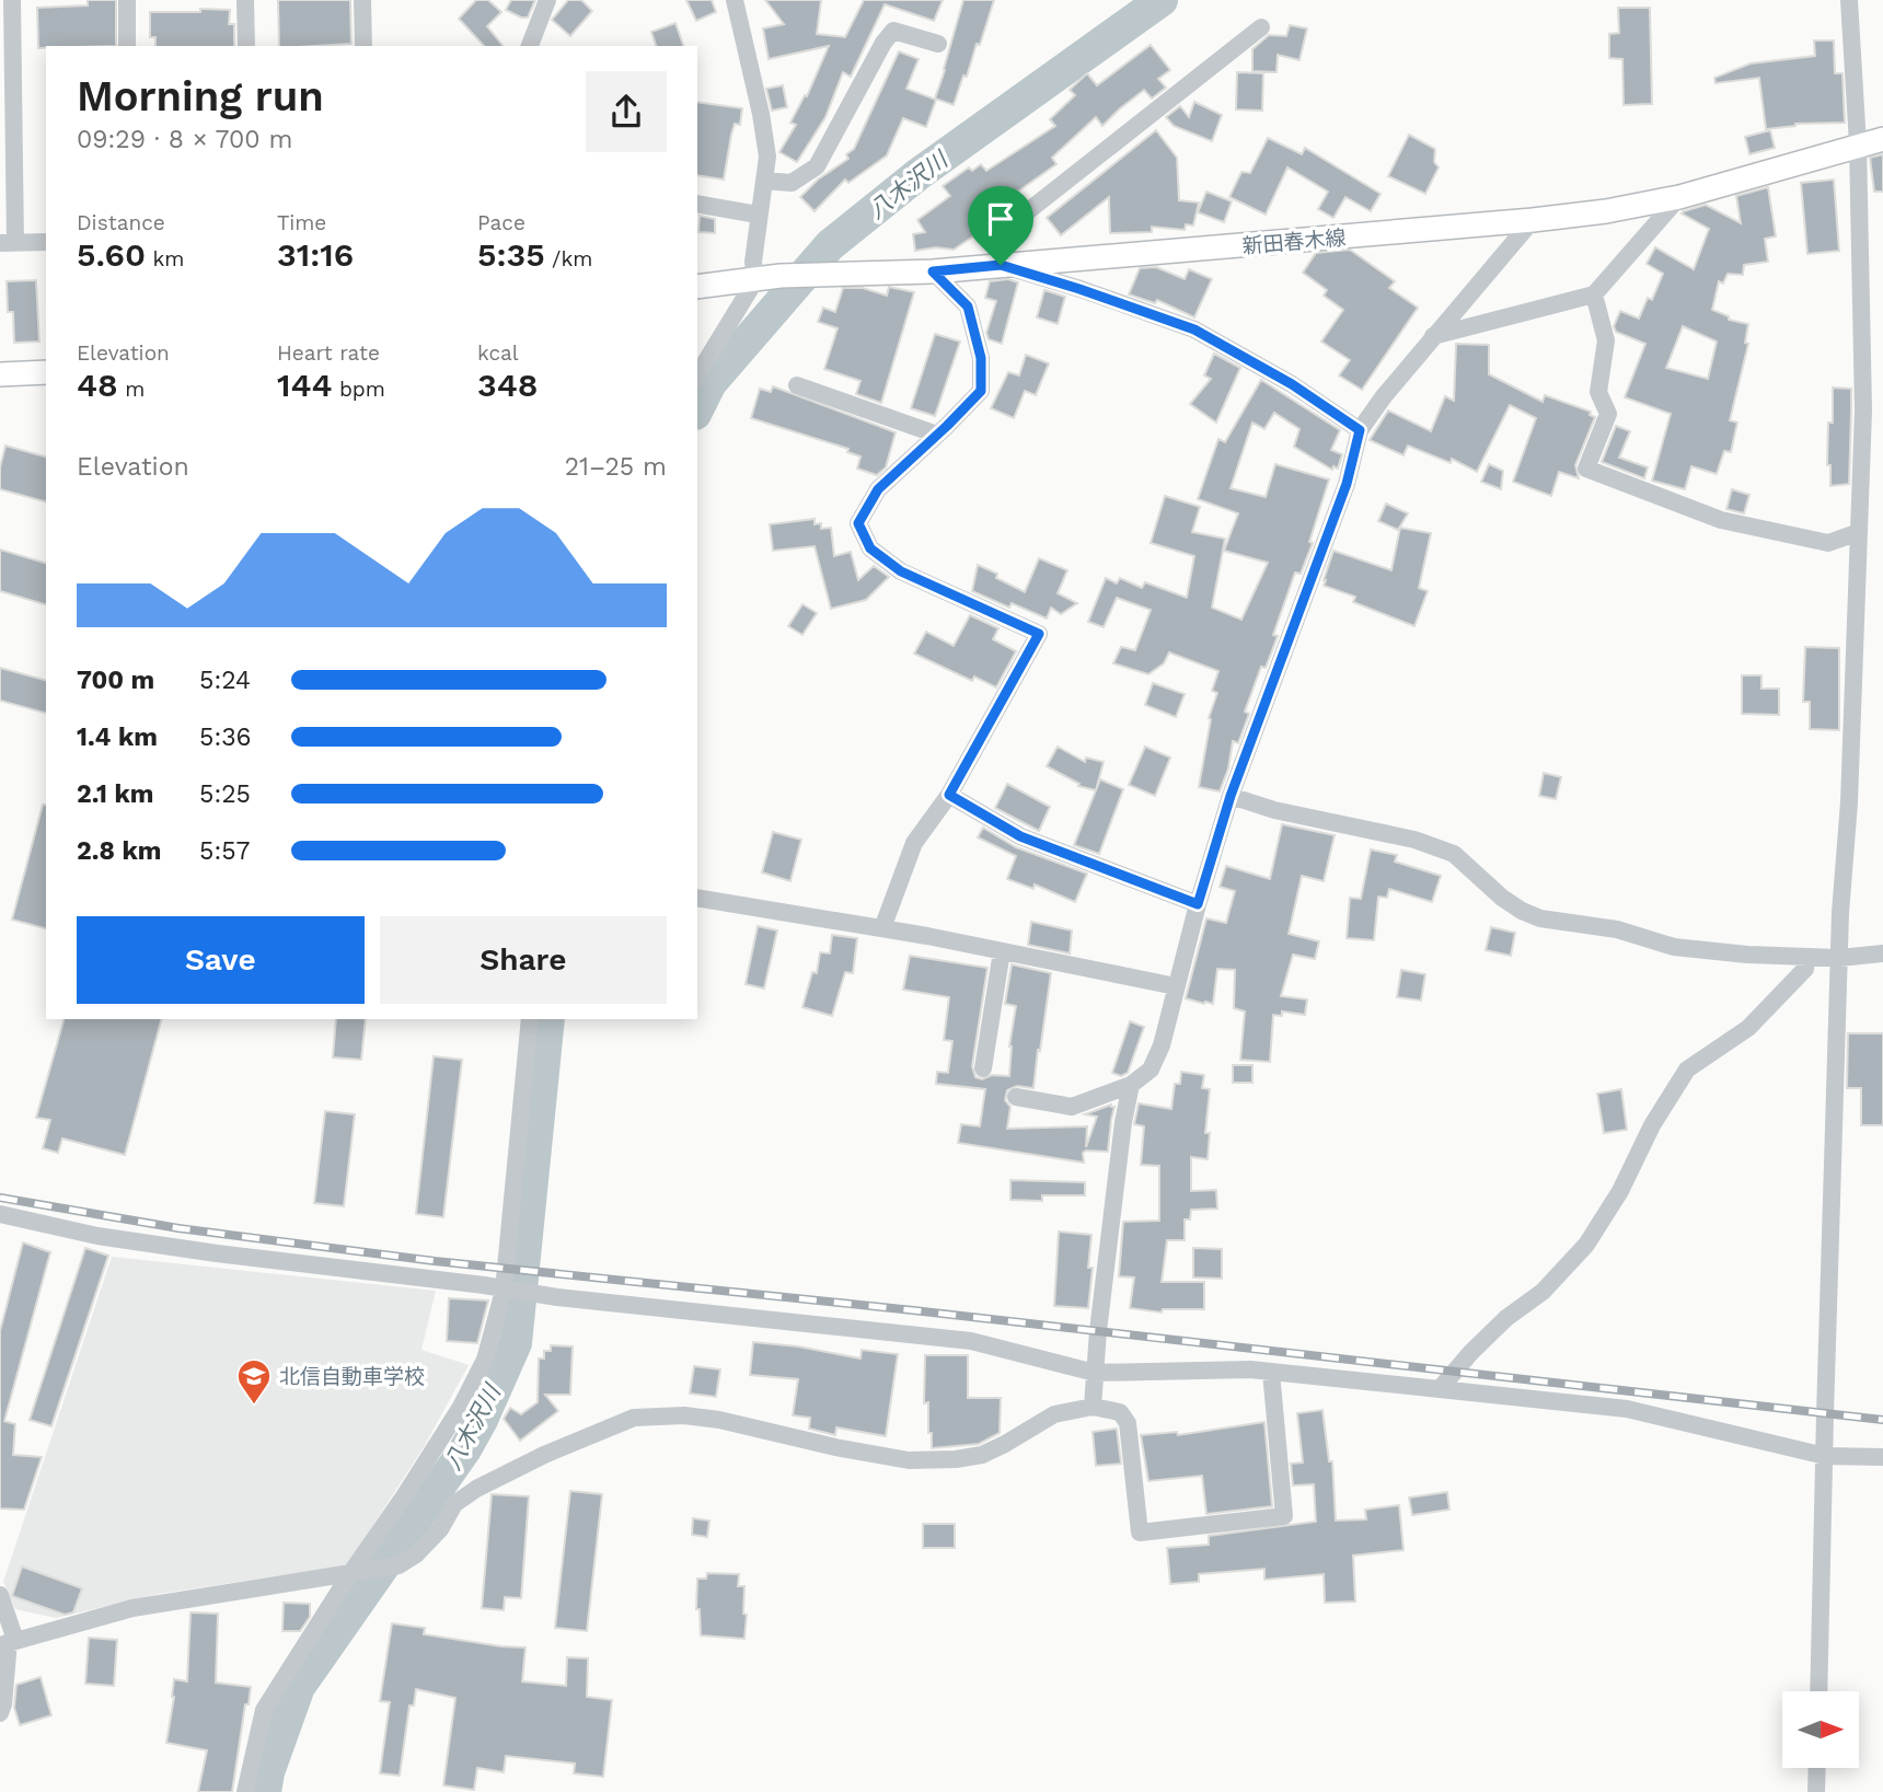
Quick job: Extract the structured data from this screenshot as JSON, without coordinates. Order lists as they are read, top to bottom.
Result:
{
  "streets": {
    "main road": ["新田春木線"]
  },
  "water": ["八木沢川"],
  "places": {
    "school or university": ["北信自動車学校"]
  },
  "north": "right",
  "page": {
    "heading": ["Morning run", "09:29 · 8 × 700 m"],
    "stats": [
      ["Distance", "5.60 km"],
      ["Time", "31:16"],
      ["Pace", "5:35 /km"],
      ["Elevation", "48 m"],
      ["Heart rate", "144 bpm"],
      ["kcal", "348"]
    ],
    "chart": ["Elevation", "21–25 m"],
    "list": [
      {
        "name": "700 m",
        "note": "5:24"
      },
      {
        "name": "1.4 km",
        "note": "5:36"
      },
      {
        "name": "2.1 km",
        "note": "5:25"
      },
      {
        "name": "2.8 km",
        "note": "5:57"
      }
    ],
    "buttons": ["Save", "Share"]
  }
}
